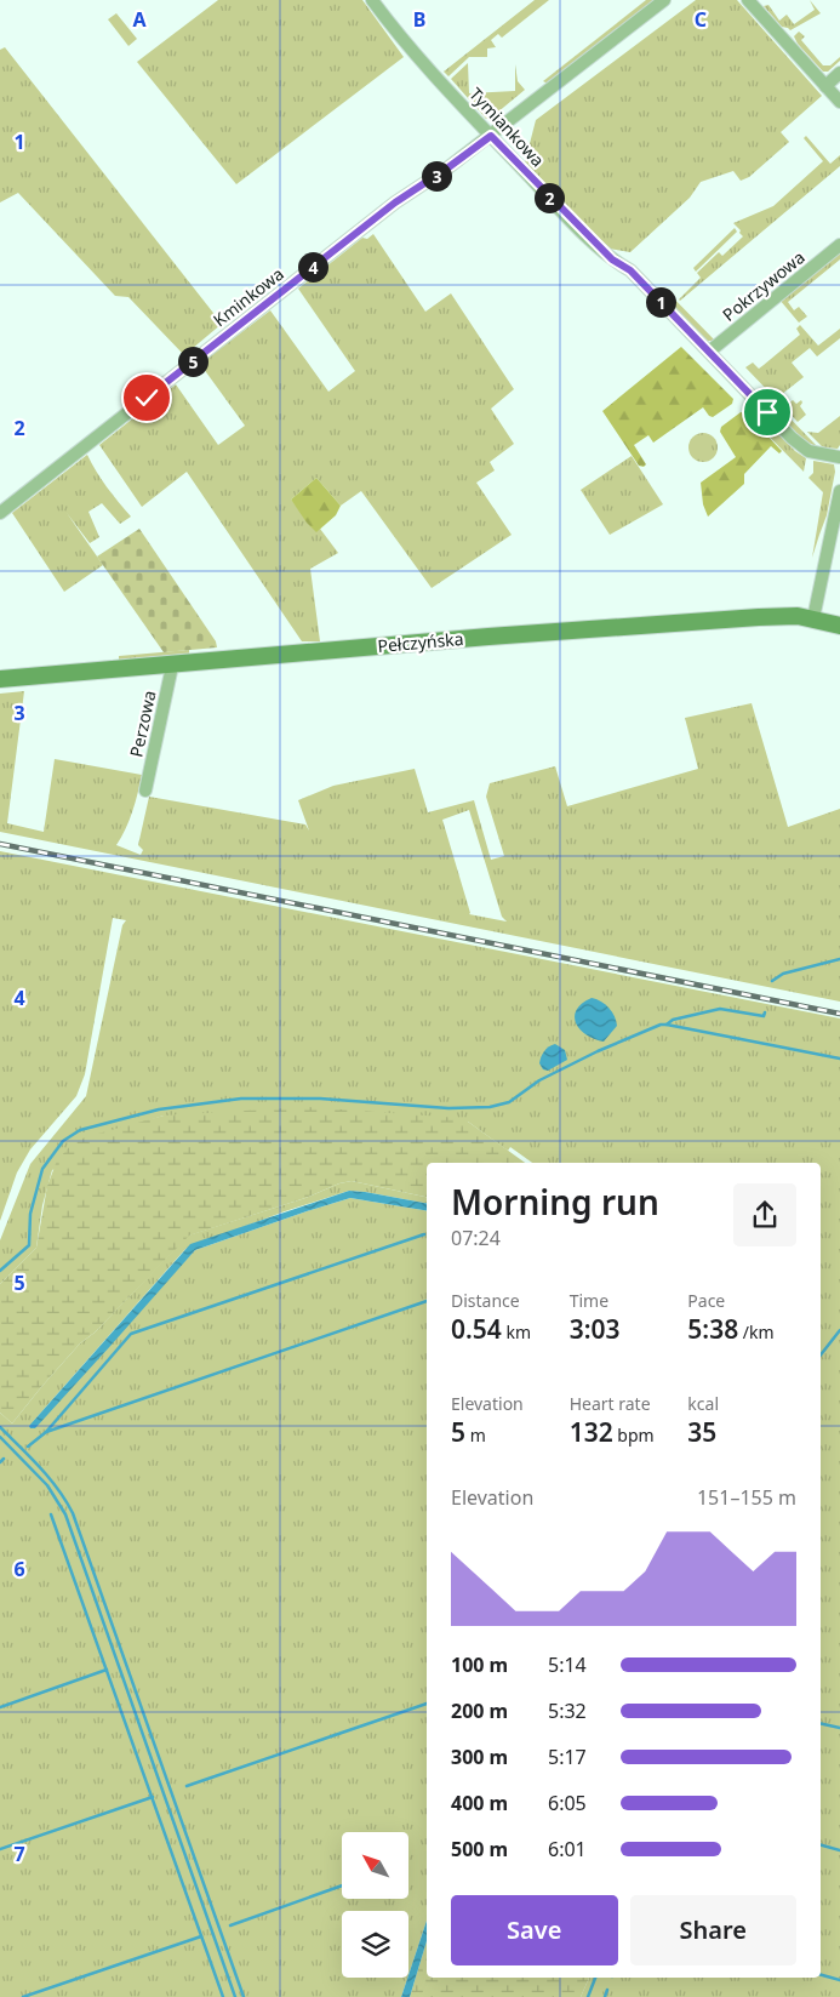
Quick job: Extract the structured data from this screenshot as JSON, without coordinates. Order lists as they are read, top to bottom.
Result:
{
  "streets": {
    "main road": ["Pełczyńska"],
    "street": [
      "Tymiankowa",
      "Pokrzywowa",
      "Kminkowa",
      "Perzowa"
    ]
  },
  "crossings": [
    ["Tymiankowa", "Pokrzywowa"],
    ["Tymiankowa", "Kminkowa"],
    ["Pełczyńska", "Perzowa"]
  ],
  "north": "top left",
  "page": {
    "pins": [
      "3",
      "2",
      "4",
      "1",
      "5"
    ],
    "heading": ["Morning run", "07:24"],
    "stats": [
      ["Distance", "0.54 km"],
      ["Time", "3:03"],
      ["Pace", "5:38 /km"],
      ["Elevation", "5 m"],
      ["Heart rate", "132 bpm"],
      ["kcal", "35"]
    ],
    "chart": ["Elevation", "151–155 m"],
    "list": [
      {
        "name": "100 m",
        "note": "5:14"
      },
      {
        "name": "200 m",
        "note": "5:32"
      },
      {
        "name": "300 m",
        "note": "5:17"
      },
      {
        "name": "400 m",
        "note": "6:05"
      },
      {
        "name": "500 m",
        "note": "6:01"
      }
    ],
    "buttons": ["Save", "Share"]
  },
  "grid": {
    "columns": ["A", "B", "C"],
    "rows": [
      "1",
      "2",
      "3",
      "4",
      "5",
      "6",
      "7"
    ]
  }
}
